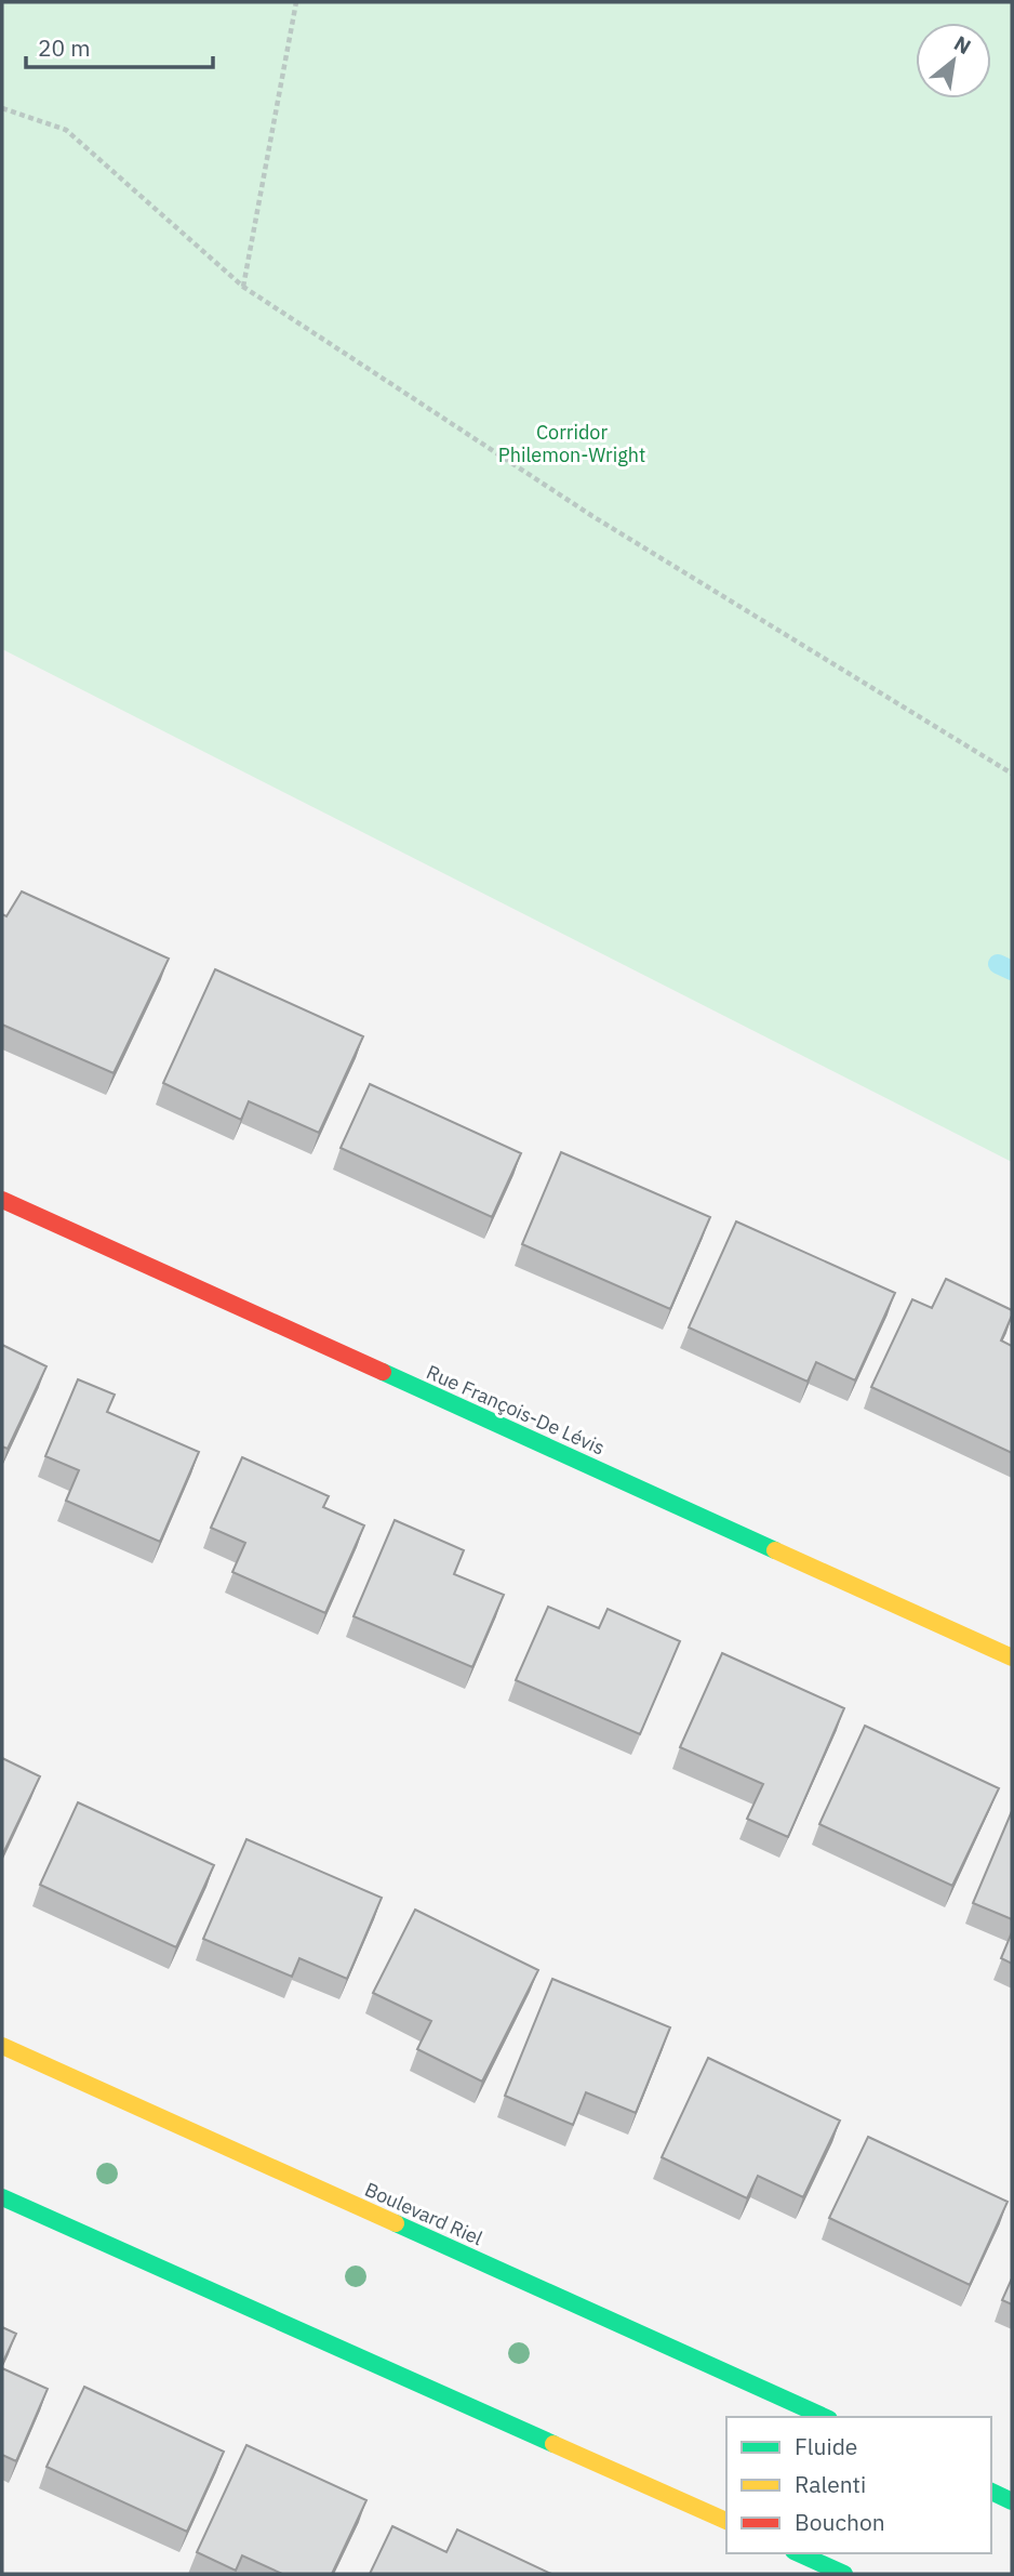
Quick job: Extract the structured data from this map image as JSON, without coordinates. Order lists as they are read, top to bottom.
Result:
{
  "streets": {
    "street": ["Rue François-De Lévis", "Boulevard Riel"]
  },
  "parks": ["Corridor Philemon-Wright"],
  "legend": ["Fluide", "Ralenti", "Bouchon"],
  "scale_bar": "20 m",
  "north": "top right"
}
